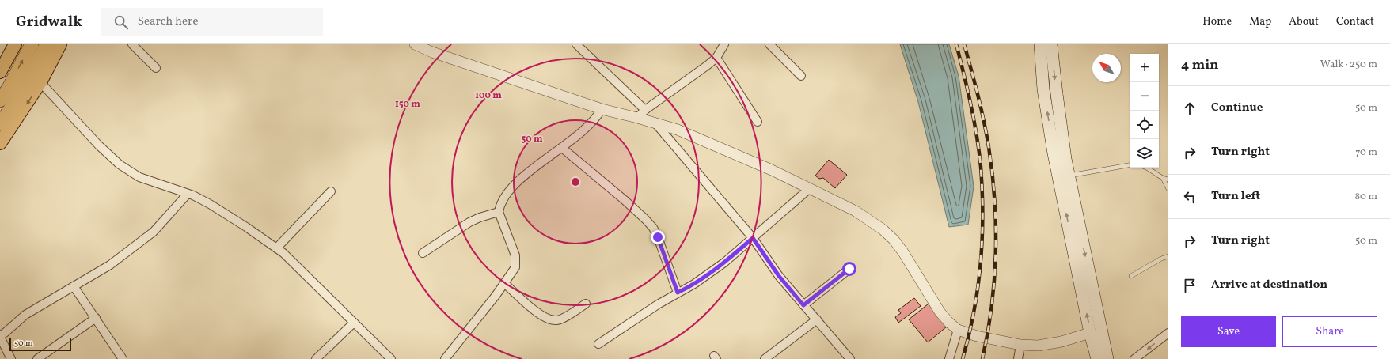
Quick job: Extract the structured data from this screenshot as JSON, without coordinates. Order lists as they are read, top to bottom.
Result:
{
  "scale_bar": "50 m",
  "north": "top left",
  "page": {
    "header": "Gridwalk",
    "search": "Search here",
    "nav": [
      "Home",
      "Map",
      "About",
      "Contact"
    ],
    "heading": ["4 min", "Walk · 250 m"],
    "map_buttons": ["+", "−"],
    "list": [
      ["Continue", "50 m"],
      ["Turn right", "70 m"],
      ["Turn left", "80 m"],
      ["Turn right", "50 m"],
      "Arrive at destination"
    ],
    "buttons": ["Save", "Share"],
    "scale": "50 m"
  },
  "rings": ["100 m", "150 m", "50 m"]
}
